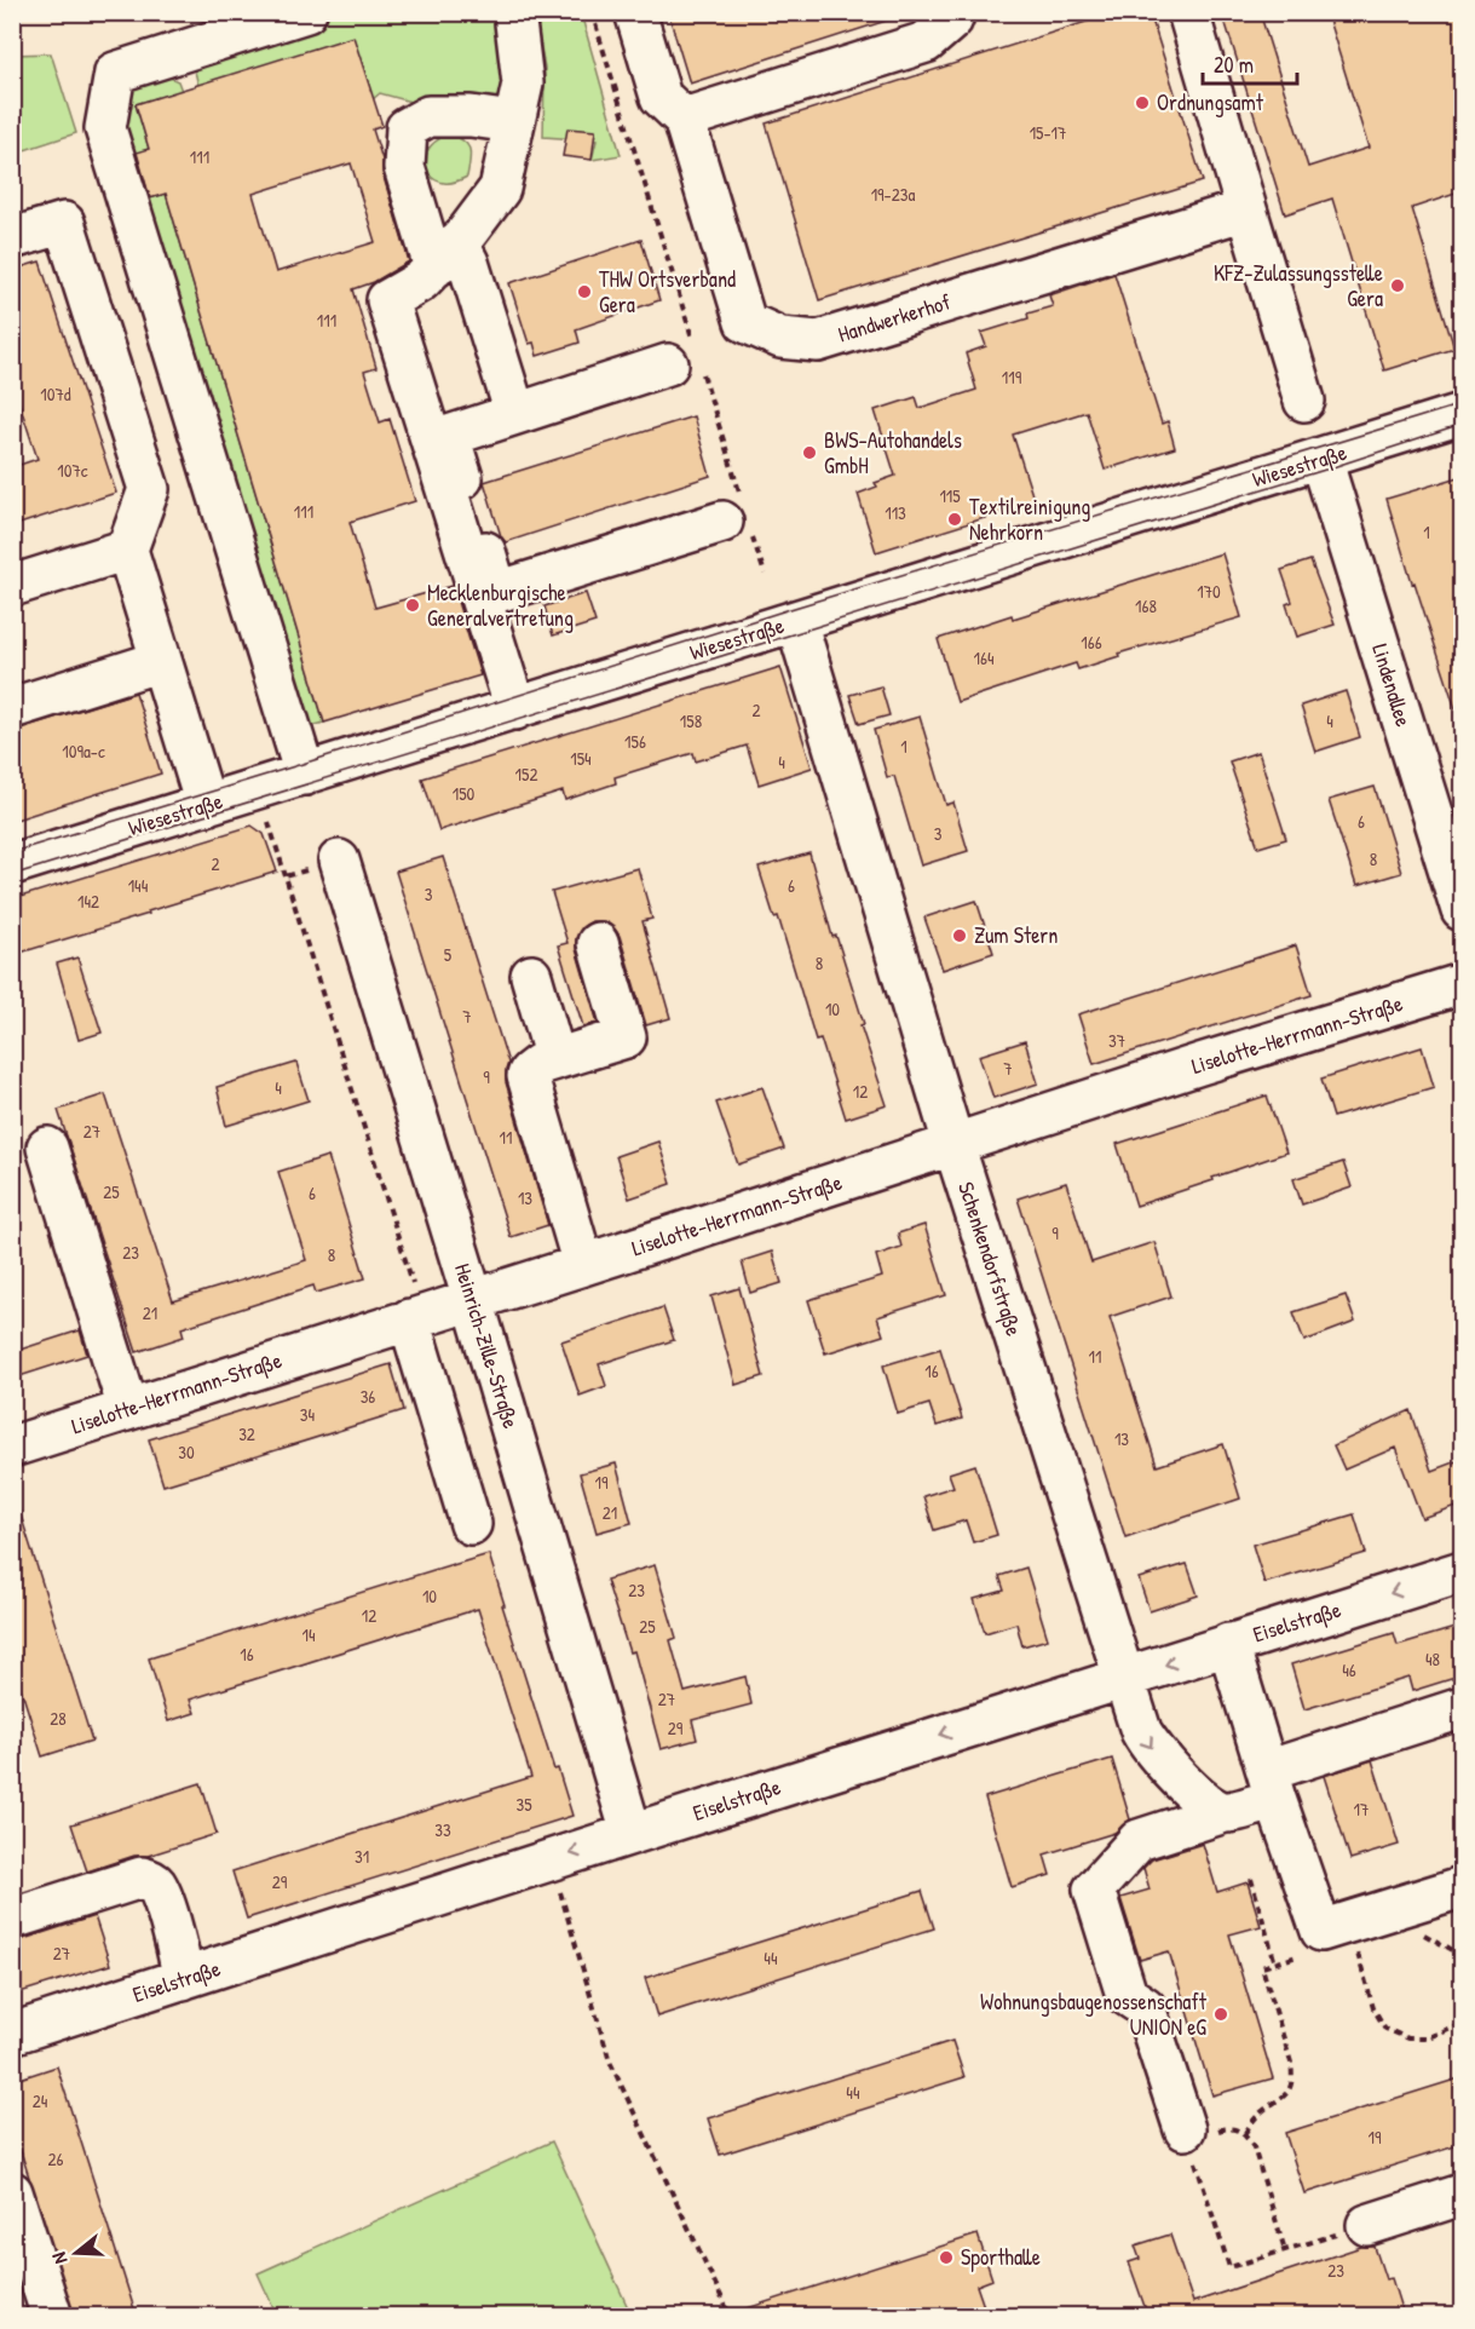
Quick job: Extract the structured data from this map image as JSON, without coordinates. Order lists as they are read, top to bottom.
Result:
{
  "streets": {
    "street": [
      "Handwerkerhof",
      "Wiesestraße",
      "Lindenallee",
      "Liselotte-Herrmann-Straße",
      "Schenkendorfstraße",
      "Heinrich-Zille-Straße",
      "Eiselstraße"
    ]
  },
  "crossings": [
    ["Wiesestraße", "Lindenallee"],
    ["Wiesestraße", "Schenkendorfstraße"],
    ["Liselotte-Herrmann-Straße", "Schenkendorfstraße"],
    ["Liselotte-Herrmann-Straße", "Heinrich-Zille-Straße"],
    ["Schenkendorfstraße", "Eiselstraße"],
    ["Heinrich-Zille-Straße", "Eiselstraße"]
  ],
  "places": [
    "Ordnungsamt",
    "KFZ-Zulassungsstelle Gera",
    "THW Ortsverband Gera",
    "BWS-Autohandels GmbH",
    "Textilreinigung Nehrkorn",
    "Mecklenburgische Generalvertretung",
    "Zum Stern",
    "Wohnungsbaugenossenschaft UNION eG",
    "Sporthalle"
  ],
  "house_numbers": [
    "15-17",
    "111",
    "19-23a",
    "111",
    "119",
    "107d",
    "107c",
    "115",
    "111",
    "113",
    "1",
    "170",
    "168",
    "166",
    "164",
    "2",
    "158",
    "4",
    "156",
    "1",
    "109a-c",
    "154",
    "4",
    "152",
    "150",
    "6",
    "3",
    "8",
    "2",
    "144",
    "6",
    "3",
    "142",
    "5",
    "8",
    "10",
    "7",
    "37",
    "7",
    "9",
    "4",
    "12",
    "27",
    "11",
    "25",
    "6",
    "13",
    "9",
    "23",
    "8",
    "21",
    "11",
    "16",
    "36",
    "34",
    "32",
    "13",
    "30",
    "19",
    "21",
    "23",
    "10",
    "12",
    "25",
    "14",
    "16",
    "48",
    "46",
    "27",
    "28",
    "29",
    "35",
    "17",
    "33",
    "31",
    "29",
    "27",
    "44",
    "44",
    "24",
    "19",
    "26",
    "23"
  ],
  "scale_bar": "20 m",
  "north": "left"
}
